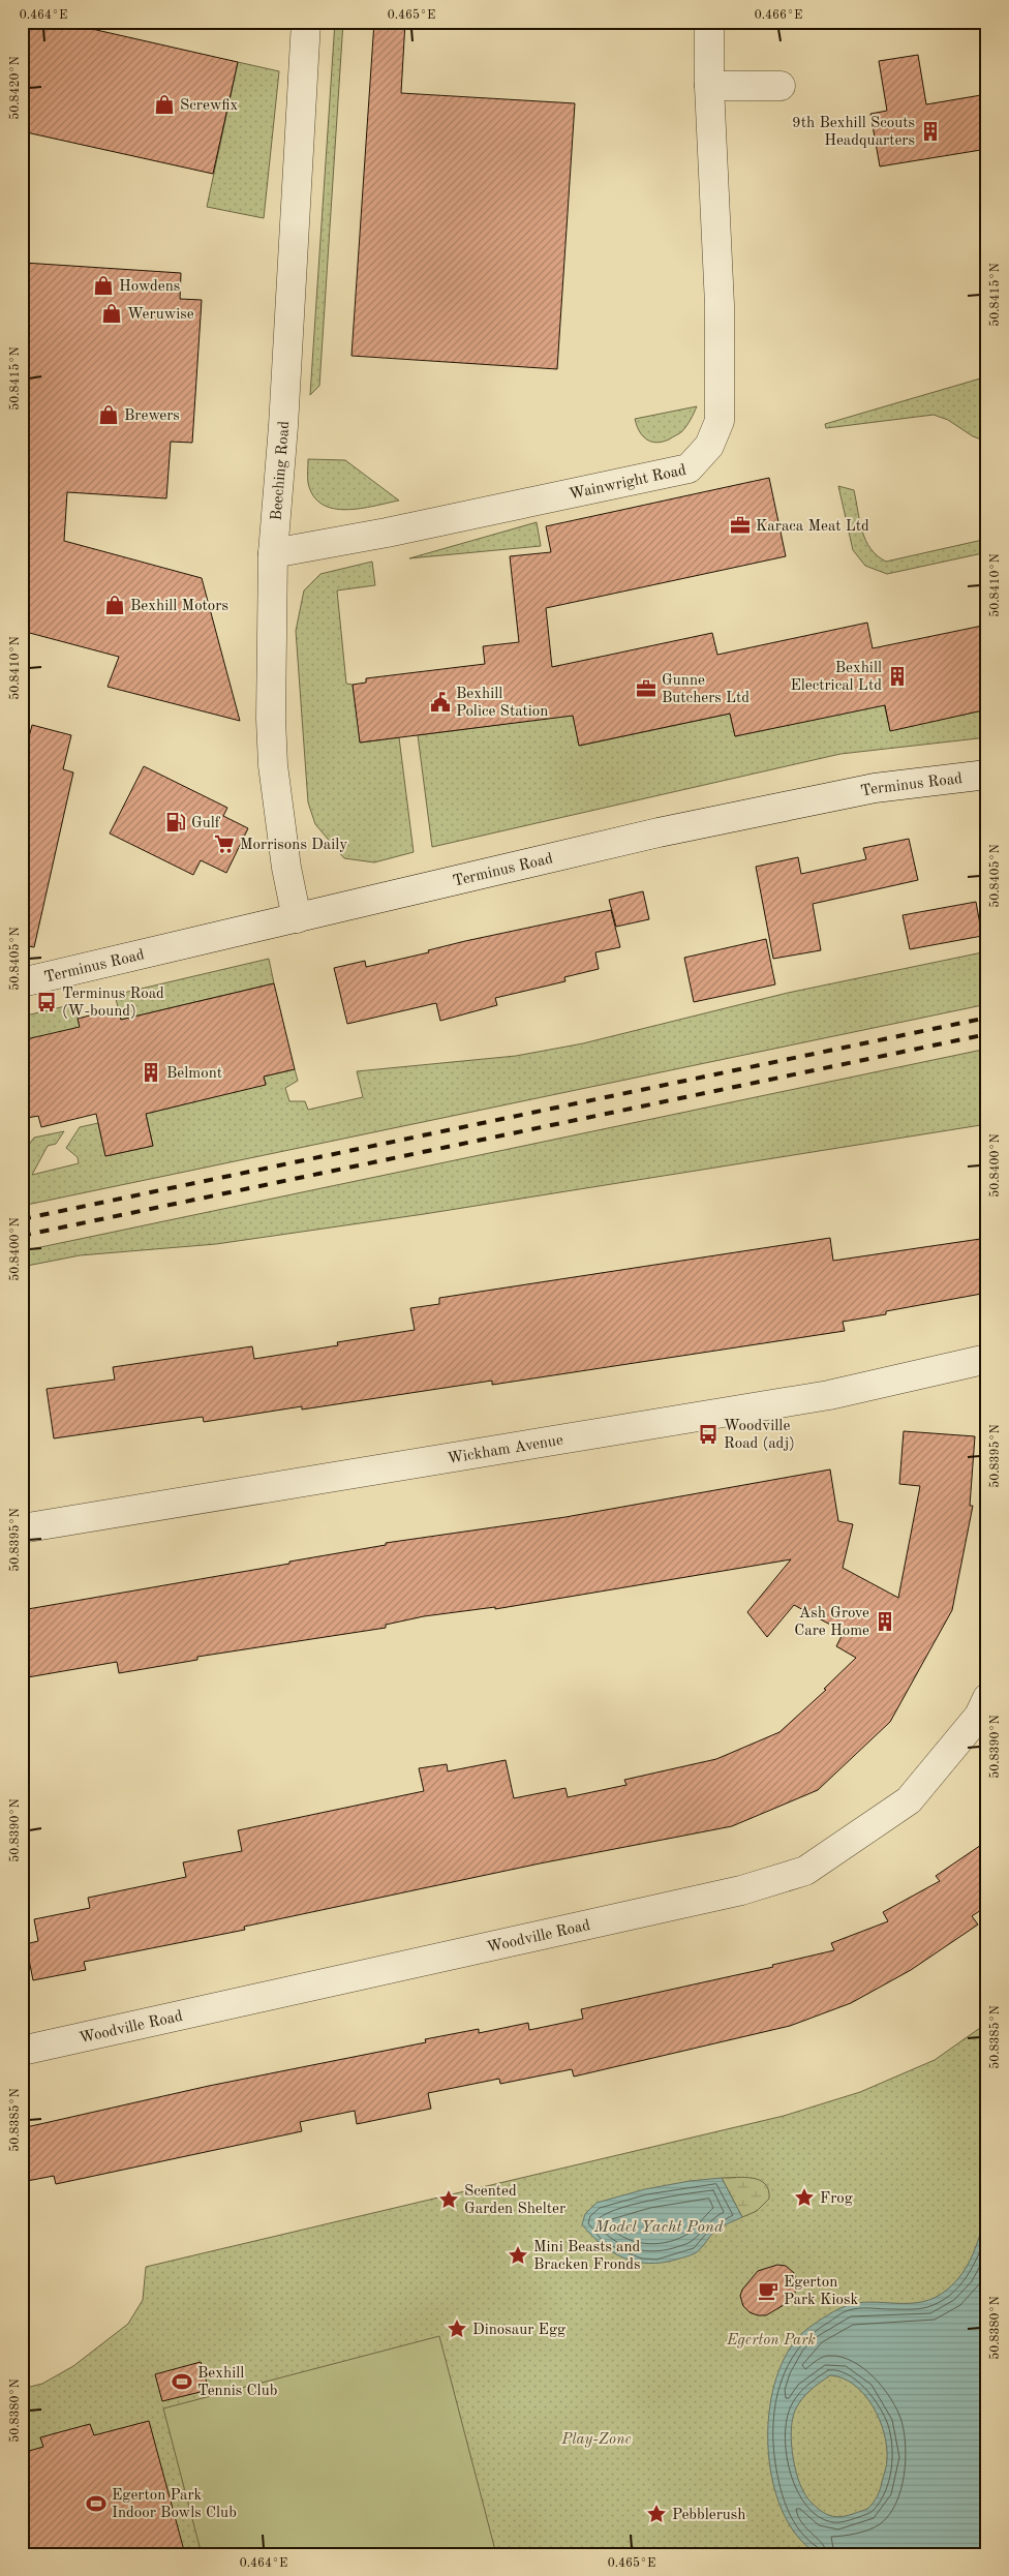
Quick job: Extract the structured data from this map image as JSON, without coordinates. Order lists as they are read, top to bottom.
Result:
{
  "streets": {
    "street": [
      "Beeching Road",
      "Wainwright Road",
      "Terminus Road",
      "Wickham Avenue",
      "Woodville Road"
    ]
  },
  "crossings": [
    ["Beeching Road", "Wainwright Road"],
    ["Beeching Road", "Terminus Road"]
  ],
  "water": ["Model Yacht Pond"],
  "parks": ["Egerton Park", "Play-Zone"],
  "places": {
    "shop": [
      "Screwfix",
      "Howdens",
      "Weruwise",
      "Brewers",
      "Bexhill Motors"
    ],
    "building": [
      "9th Bexhill Scouts Headquarters",
      "Bexhill Electrical Ltd",
      "Belmont",
      "Ash Grove Care Home"
    ],
    "office": ["Karaca Meat Ltd", "Gunne Butchers Ltd"],
    "public building": ["Bexhill Police Station"],
    "fuel station": ["Gulf"],
    "supermarket": ["Morrisons Daily"],
    "bus stop": ["Terminus Road (W-bound)", "Woodville Road (adj)"],
    "place": [
      "Frog",
      "Scented Garden Shelter",
      "Mini Beasts and Bracken Fronds",
      "Dinosaur Egg",
      "Pebblerush"
    ],
    "cafe": ["Egerton Park Kiosk"],
    "sports": ["Bexhill Tennis Club", "Egerton Park Indoor Bowls Club"]
  },
  "coordinates": [
    "0.464°E",
    "0.465°E",
    "0.466°E",
    "50.8420°N",
    "50.8415°N",
    "50.8410°N",
    "50.8405°N",
    "50.8400°N",
    "50.8395°N",
    "50.8390°N",
    "50.8385°N",
    "50.8380°N"
  ]
}
